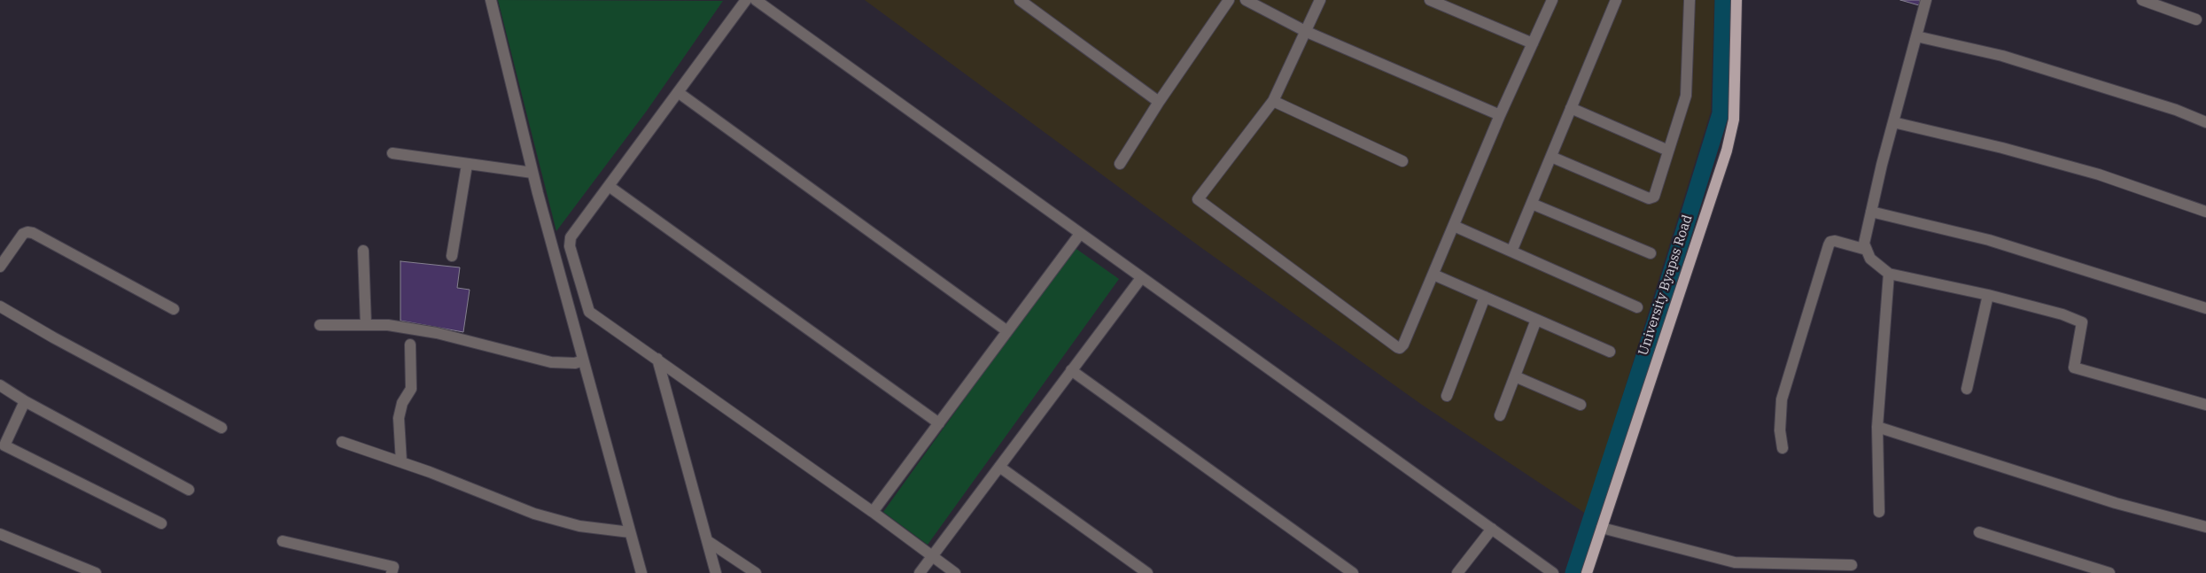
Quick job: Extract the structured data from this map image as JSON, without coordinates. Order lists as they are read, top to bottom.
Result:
{
  "streets": {
    "main road": ["University Byapss Road"]
  }
}
